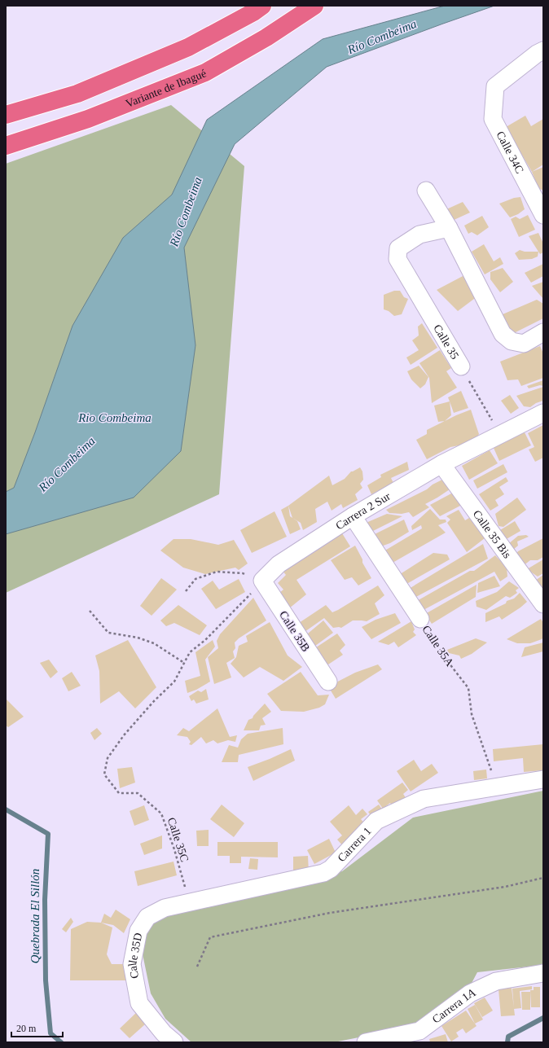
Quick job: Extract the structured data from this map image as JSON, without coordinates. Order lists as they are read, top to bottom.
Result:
{
  "streets": {
    "highway": ["Variante de Ibagué"],
    "street": [
      "Calle 34C",
      "Calle 35",
      "Carrera 2 Sur",
      "Calle 35 Bis",
      "Calle 35B",
      "Calle 35A",
      "Carrera 1",
      "Calle 35D",
      "Carrera 1A"
    ],
    "path": ["Calle 35C"]
  },
  "crossings": [
    ["Calle 35", "Carrera 2 Sur"],
    ["Carrera 2 Sur", "Calle 35 Bis"],
    ["Carrera 2 Sur", "Calle 35B"],
    ["Carrera 2 Sur", "Calle 35A"],
    ["Calle 35A", "Carrera 1"],
    ["Calle 35C", "Carrera 1"],
    ["Carrera 1", "Calle 35D"]
  ],
  "water": ["Río Combeima", "Rio Combeima", "Quebrada El Sillón"],
  "scale_bar": "20 m"
}
